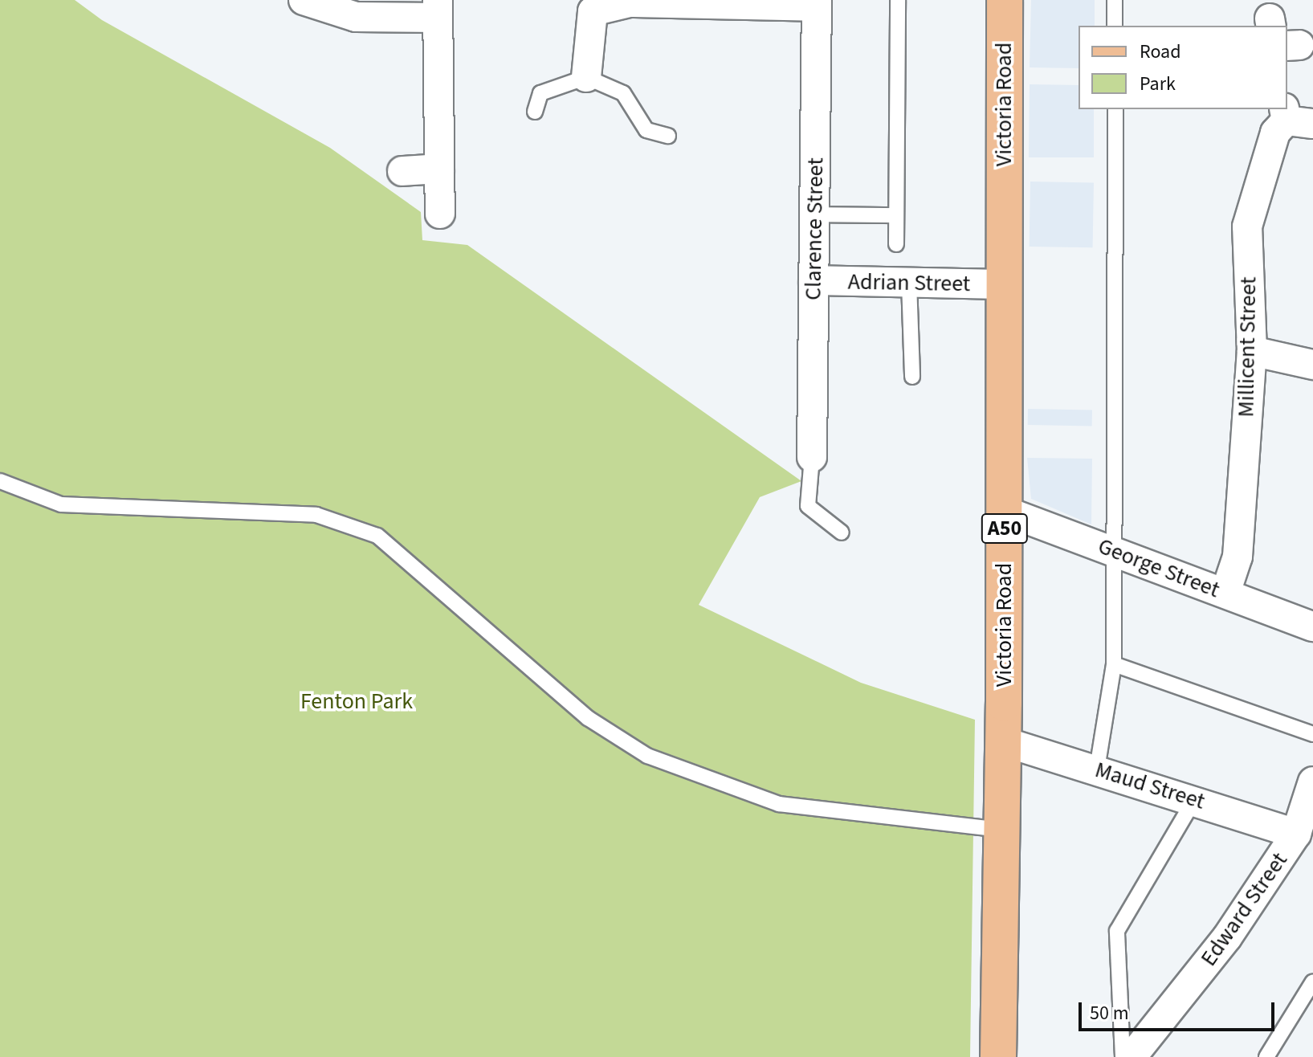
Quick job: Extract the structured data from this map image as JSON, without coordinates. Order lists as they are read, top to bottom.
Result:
{
  "streets": {
    "main road": ["Victoria Road", "A50"],
    "street": [
      "Clarence Street",
      "Adrian Street",
      "Millicent Street",
      "George Street",
      "Maud Street",
      "Edward Street"
    ]
  },
  "crossings": [
    ["Victoria Road", "Adrian Street"],
    ["Victoria Road", "George Street"],
    ["Victoria Road", "Maud Street"],
    ["Clarence Street", "Adrian Street"],
    ["Millicent Street", "George Street"],
    ["Maud Street", "Edward Street"]
  ],
  "parks": ["Fenton Park"],
  "legend": ["Road", "Park"],
  "scale_bar": "50 m"
}
